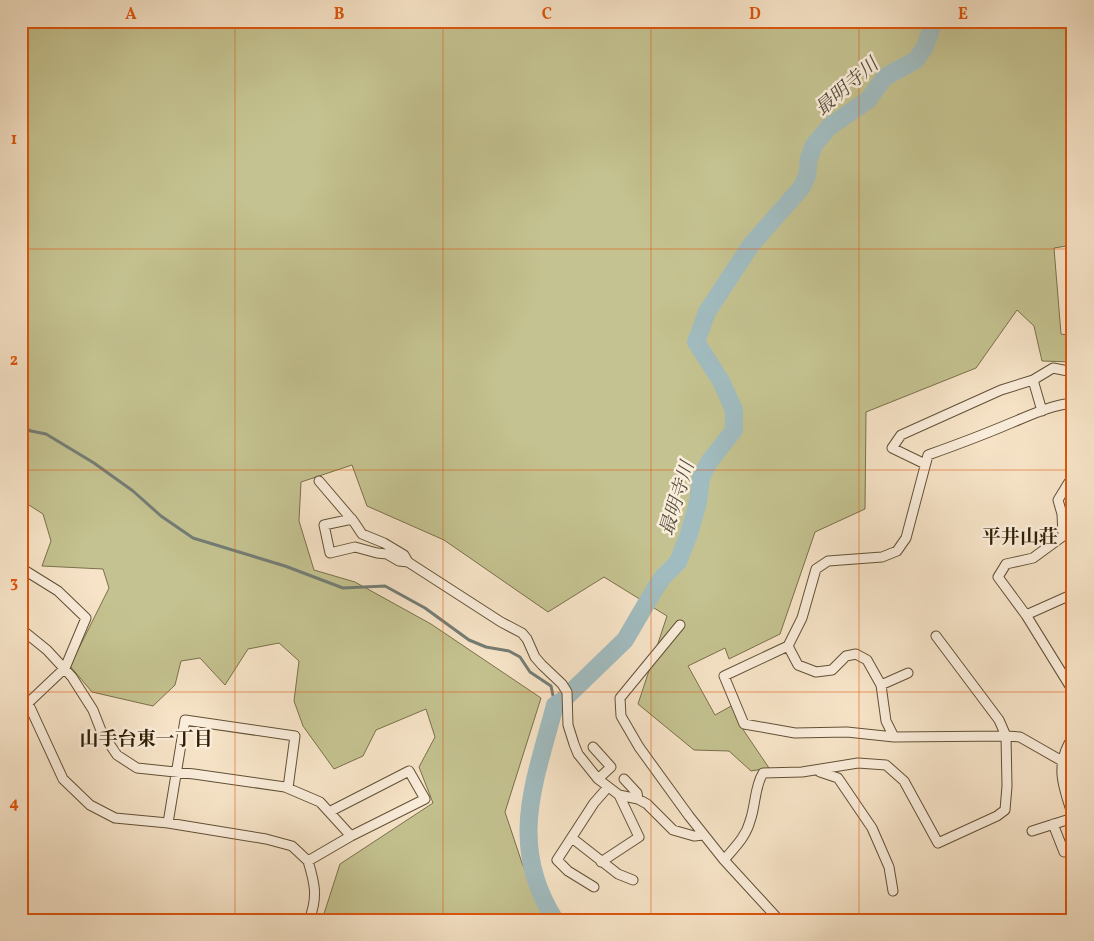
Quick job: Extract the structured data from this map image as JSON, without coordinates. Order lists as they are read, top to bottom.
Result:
{
  "districts": ["平井山荘", "山手台東一丁目"],
  "water": ["最明寺川"],
  "grid": {
    "columns": [
      "A",
      "B",
      "C",
      "D",
      "E"
    ],
    "rows": [
      "1",
      "2",
      "3",
      "4"
    ]
  }
}
